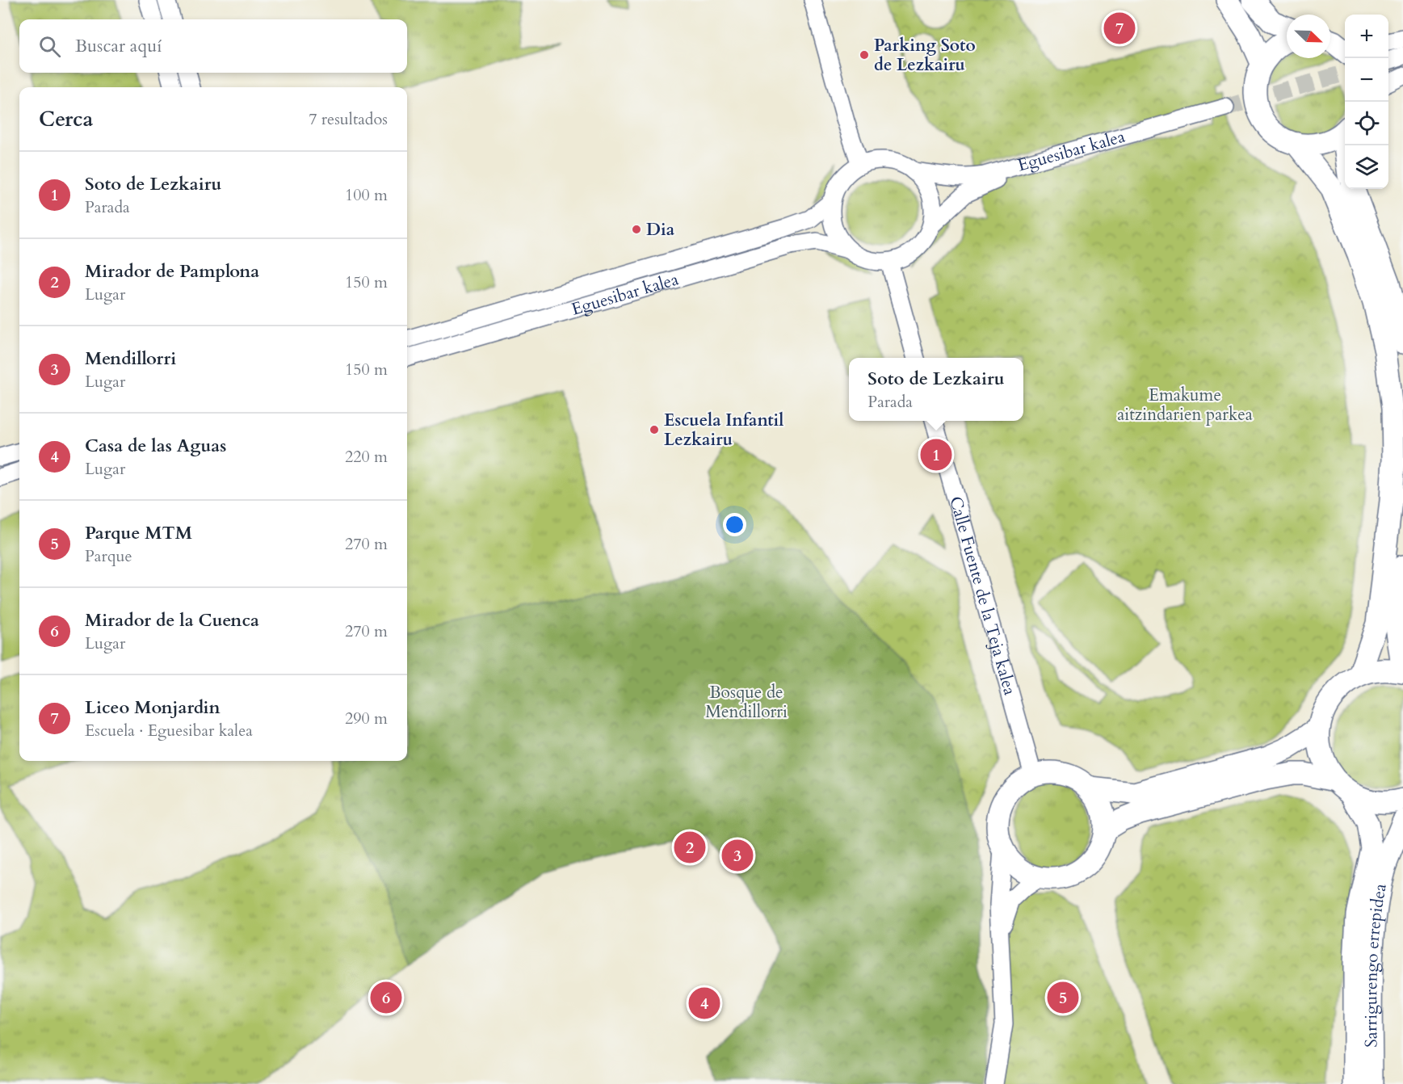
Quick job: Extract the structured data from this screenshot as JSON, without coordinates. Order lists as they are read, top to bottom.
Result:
{
  "streets": {
    "main road": ["Sarrigurengo errepidea"],
    "street": ["Eguesibar kalea", "Calle Fuente de la Teja kalea"]
  },
  "parks": ["Emakume aitzindarien parkea", "Bosque de Mendillorri"],
  "places": ["Parking Soto de Lezkairu", "Dia", "Escuela Infantil Lezkairu"],
  "north": "bottom right",
  "page": {
    "pins": [
      "7",
      "1",
      "2",
      "3",
      "5",
      "6",
      "4"
    ],
    "map_buttons": ["+", "−"],
    "search": "Buscar aquí",
    "heading": ["Cerca", "7 resultados"],
    "list": [
      {
        "mark": "1",
        "name": "Soto de Lezkairu",
        "note": "Parada",
        "value": "100 m"
      },
      {
        "mark": "2",
        "name": "Mirador de Pamplona",
        "note": "Lugar",
        "value": "150 m"
      },
      {
        "mark": "3",
        "name": "Mendillorri",
        "note": "Lugar",
        "value": "150 m"
      },
      {
        "mark": "4",
        "name": "Casa de las Aguas",
        "note": "Lugar",
        "value": "220 m"
      },
      {
        "mark": "5",
        "name": "Parque MTM",
        "note": "Parque",
        "value": "270 m"
      },
      {
        "mark": "6",
        "name": "Mirador de la Cuenca",
        "note": "Lugar",
        "value": "270 m"
      },
      {
        "mark": "7",
        "name": "Liceo Monjardin",
        "note": "Escuela · Eguesibar kalea",
        "value": "290 m"
      }
    ],
    "popup": ["Soto de Lezkairu", "Parada"]
  }
}
